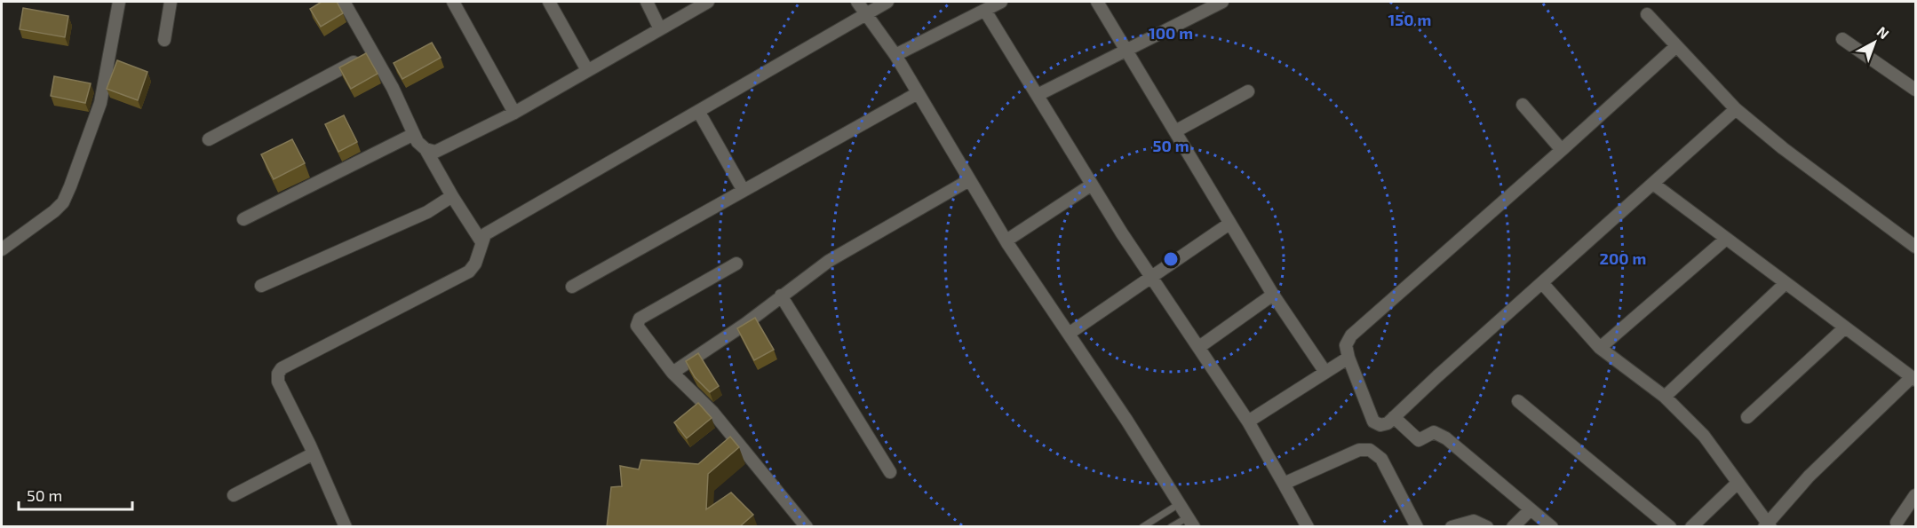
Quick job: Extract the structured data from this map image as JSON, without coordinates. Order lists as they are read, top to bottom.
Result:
{
  "scale_bar": "50 m",
  "north": "top right",
  "rings": [
    "150 m",
    "100 m",
    "50 m",
    "200 m"
  ]
}
